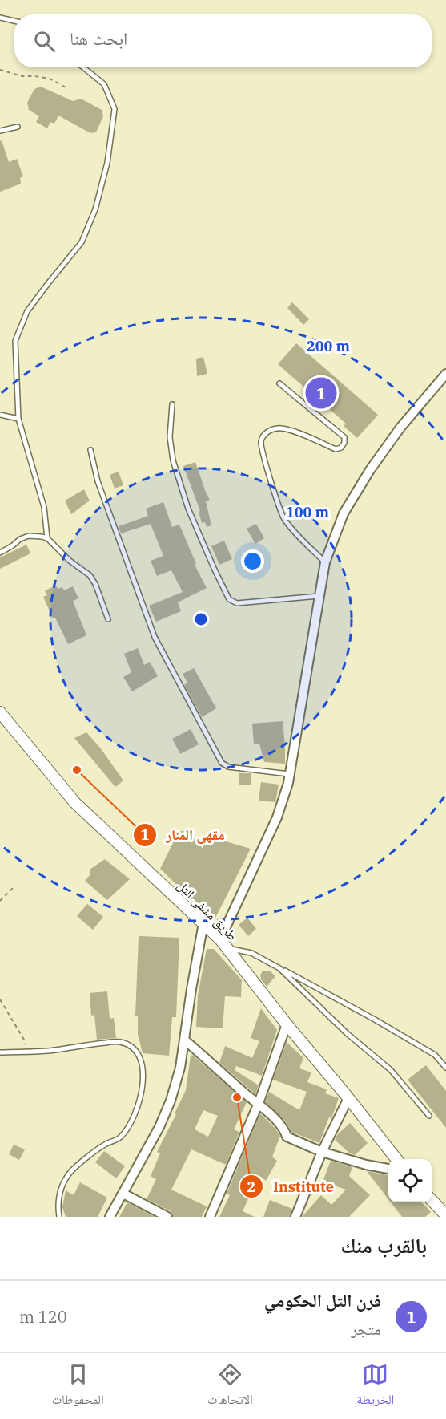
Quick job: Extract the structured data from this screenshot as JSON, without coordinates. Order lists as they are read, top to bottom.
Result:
{
  "streets": {
    "street": ["طريق مشفى التل"]
  },
  "places": ["مقهى المنار", "Institute"],
  "page": {
    "search": "ابحث هنا",
    "pins": "1",
    "heading": "بالقرب منك",
    "list": [
      {
        "mark": "1",
        "name": "فرن التل الحكومي",
        "note": "متجر",
        "value": "120 m"
      }
    ],
    "nav": ["الخريطة", "الاتجاهات", "المحفوظات"]
  },
  "rings": ["200 m", "100 m"]
}
